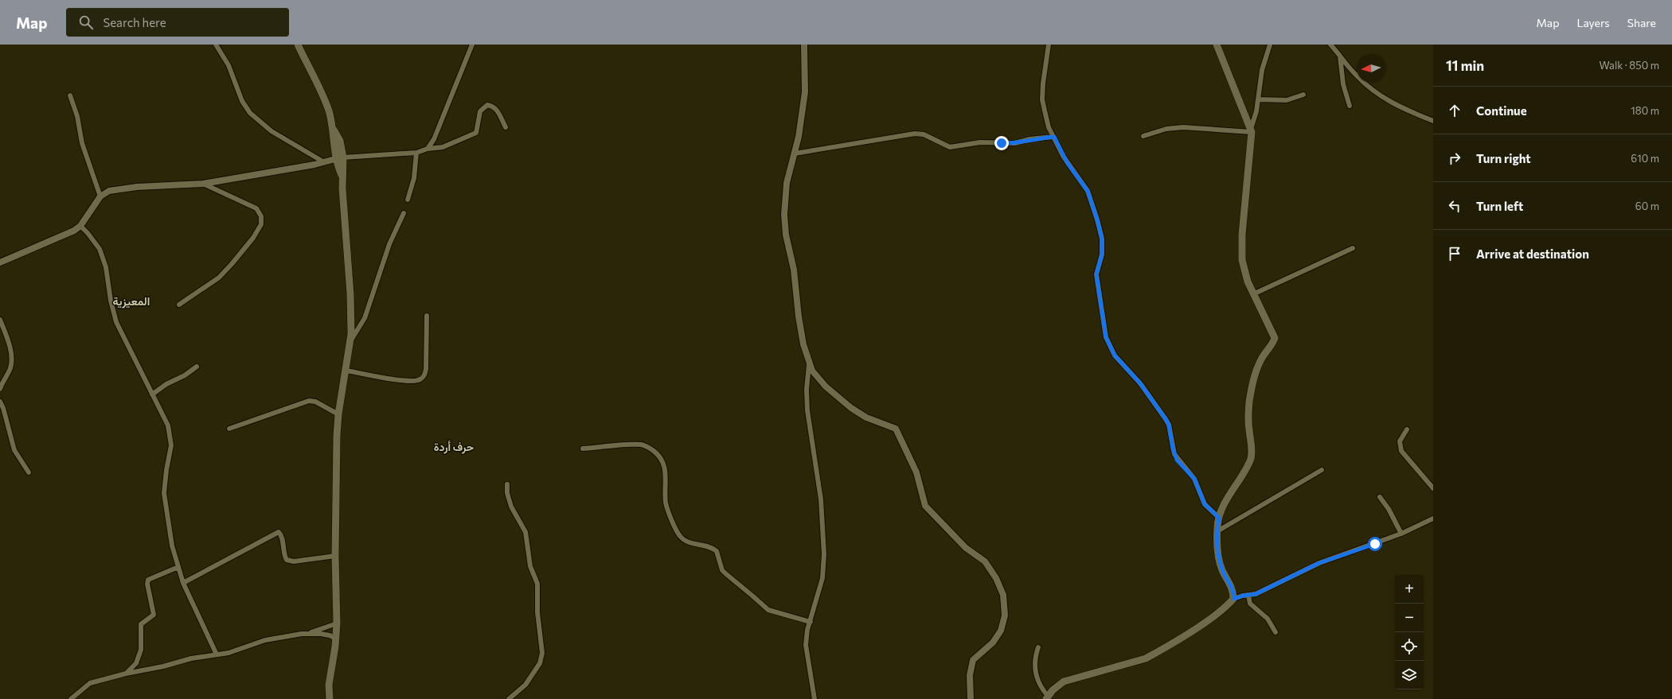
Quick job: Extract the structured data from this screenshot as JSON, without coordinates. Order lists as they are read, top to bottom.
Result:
{
  "districts": ["المعيزية", "حرف أردة"],
  "north": "left",
  "page": {
    "header": "Map",
    "search": "Search here",
    "nav": ["Map", "Layers", "Share"],
    "heading": ["11 min", "Walk · 850 m"],
    "list": [
      ["Continue", "180 m"],
      ["Turn right", "610 m"],
      ["Turn left", "60 m"],
      "Arrive at destination"
    ],
    "map_buttons": ["+", "−"]
  }
}
